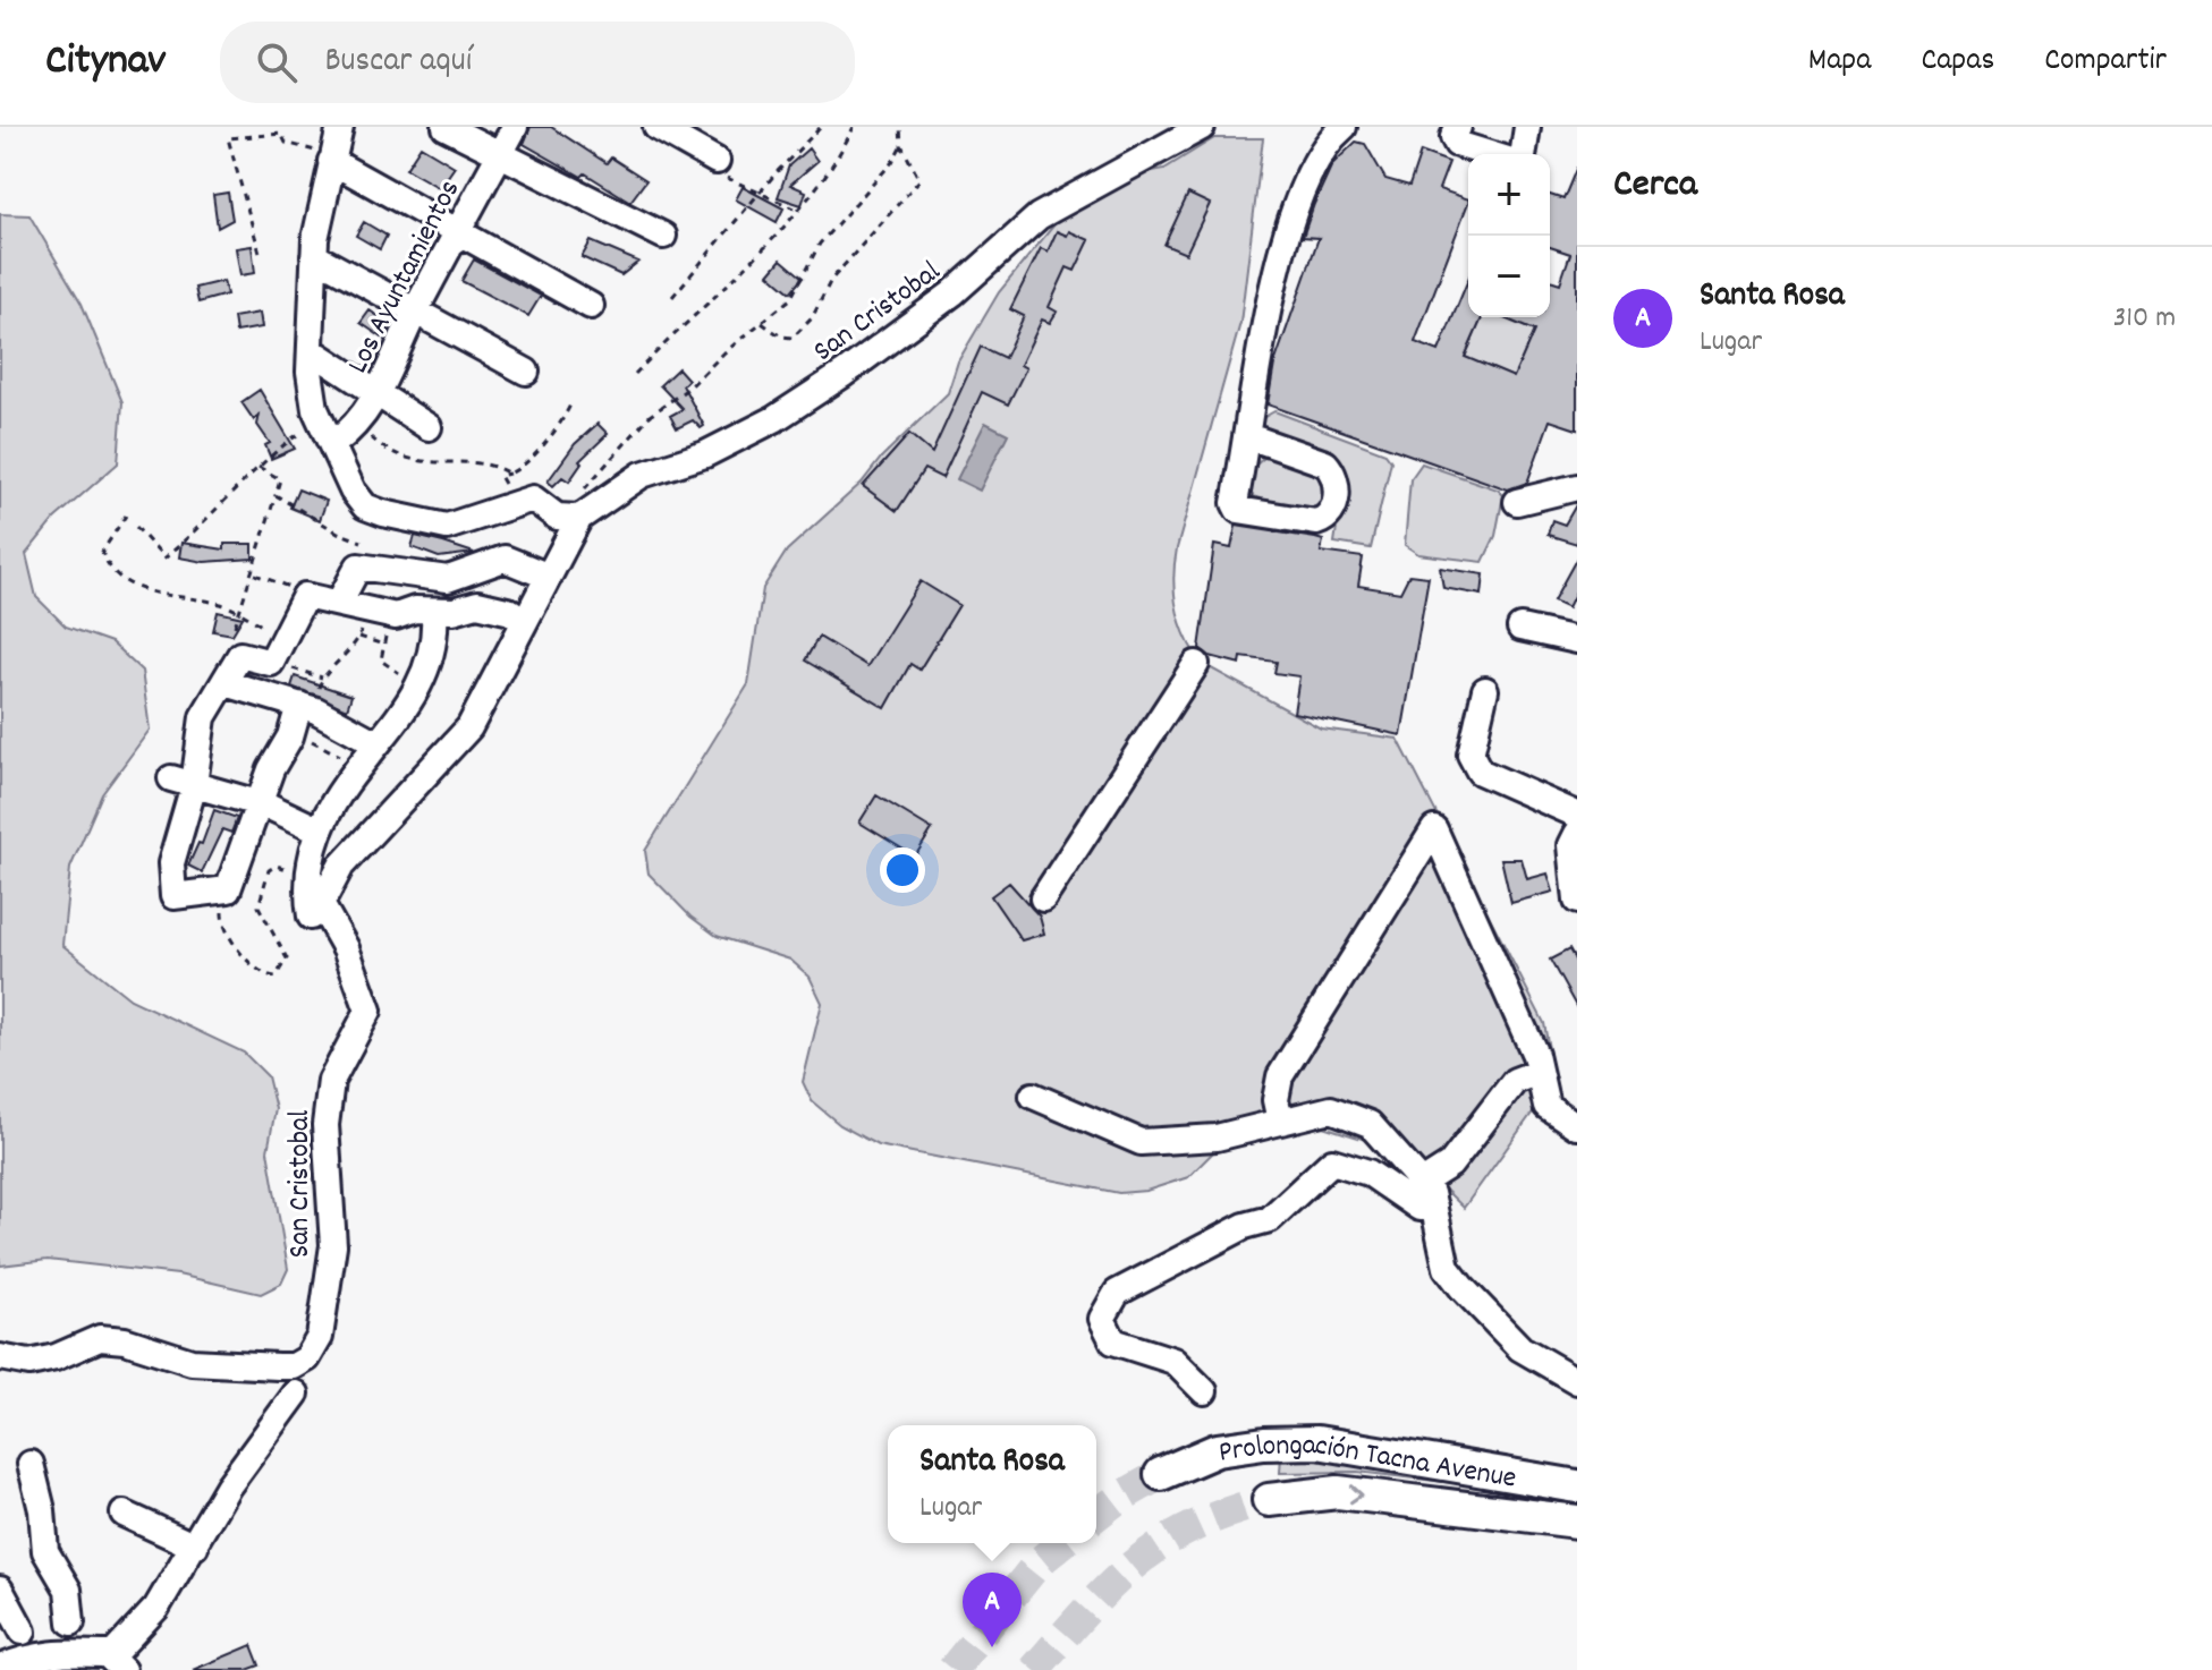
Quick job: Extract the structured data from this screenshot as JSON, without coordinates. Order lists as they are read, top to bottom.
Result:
{
  "streets": {
    "main road": ["Prolongación Tacna Avenue"],
    "street": ["Los Ayuntamientos", "San Cristobal"]
  },
  "page": {
    "header": "Citynav",
    "search": "Buscar aquí",
    "nav": ["Mapa", "Capas", "Compartir"],
    "heading": "Cerca",
    "map_buttons": ["+", "−"],
    "list": [
      {
        "mark": "A",
        "name": "Santa Rosa",
        "note": "Lugar",
        "value": "310 m"
      }
    ],
    "popup": ["Santa Rosa", "Lugar"],
    "pins": "A"
  }
}
